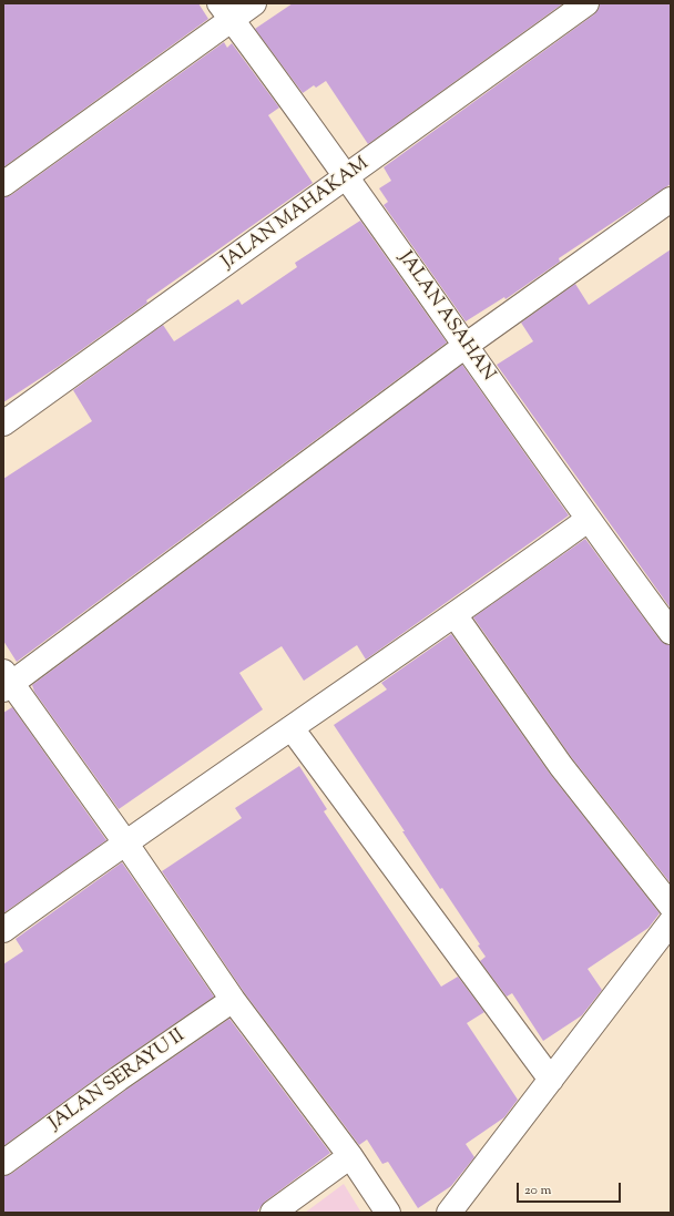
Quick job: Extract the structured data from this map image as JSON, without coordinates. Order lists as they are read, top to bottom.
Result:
{
  "streets": {
    "street": ["JALAN MAHAKAM", "JALAN ASAHAN", "JALAN SERAYU II"]
  },
  "crossings": [
    ["JALAN MAHAKAM", "JALAN ASAHAN"]
  ],
  "scale_bar": "20 m"
}
